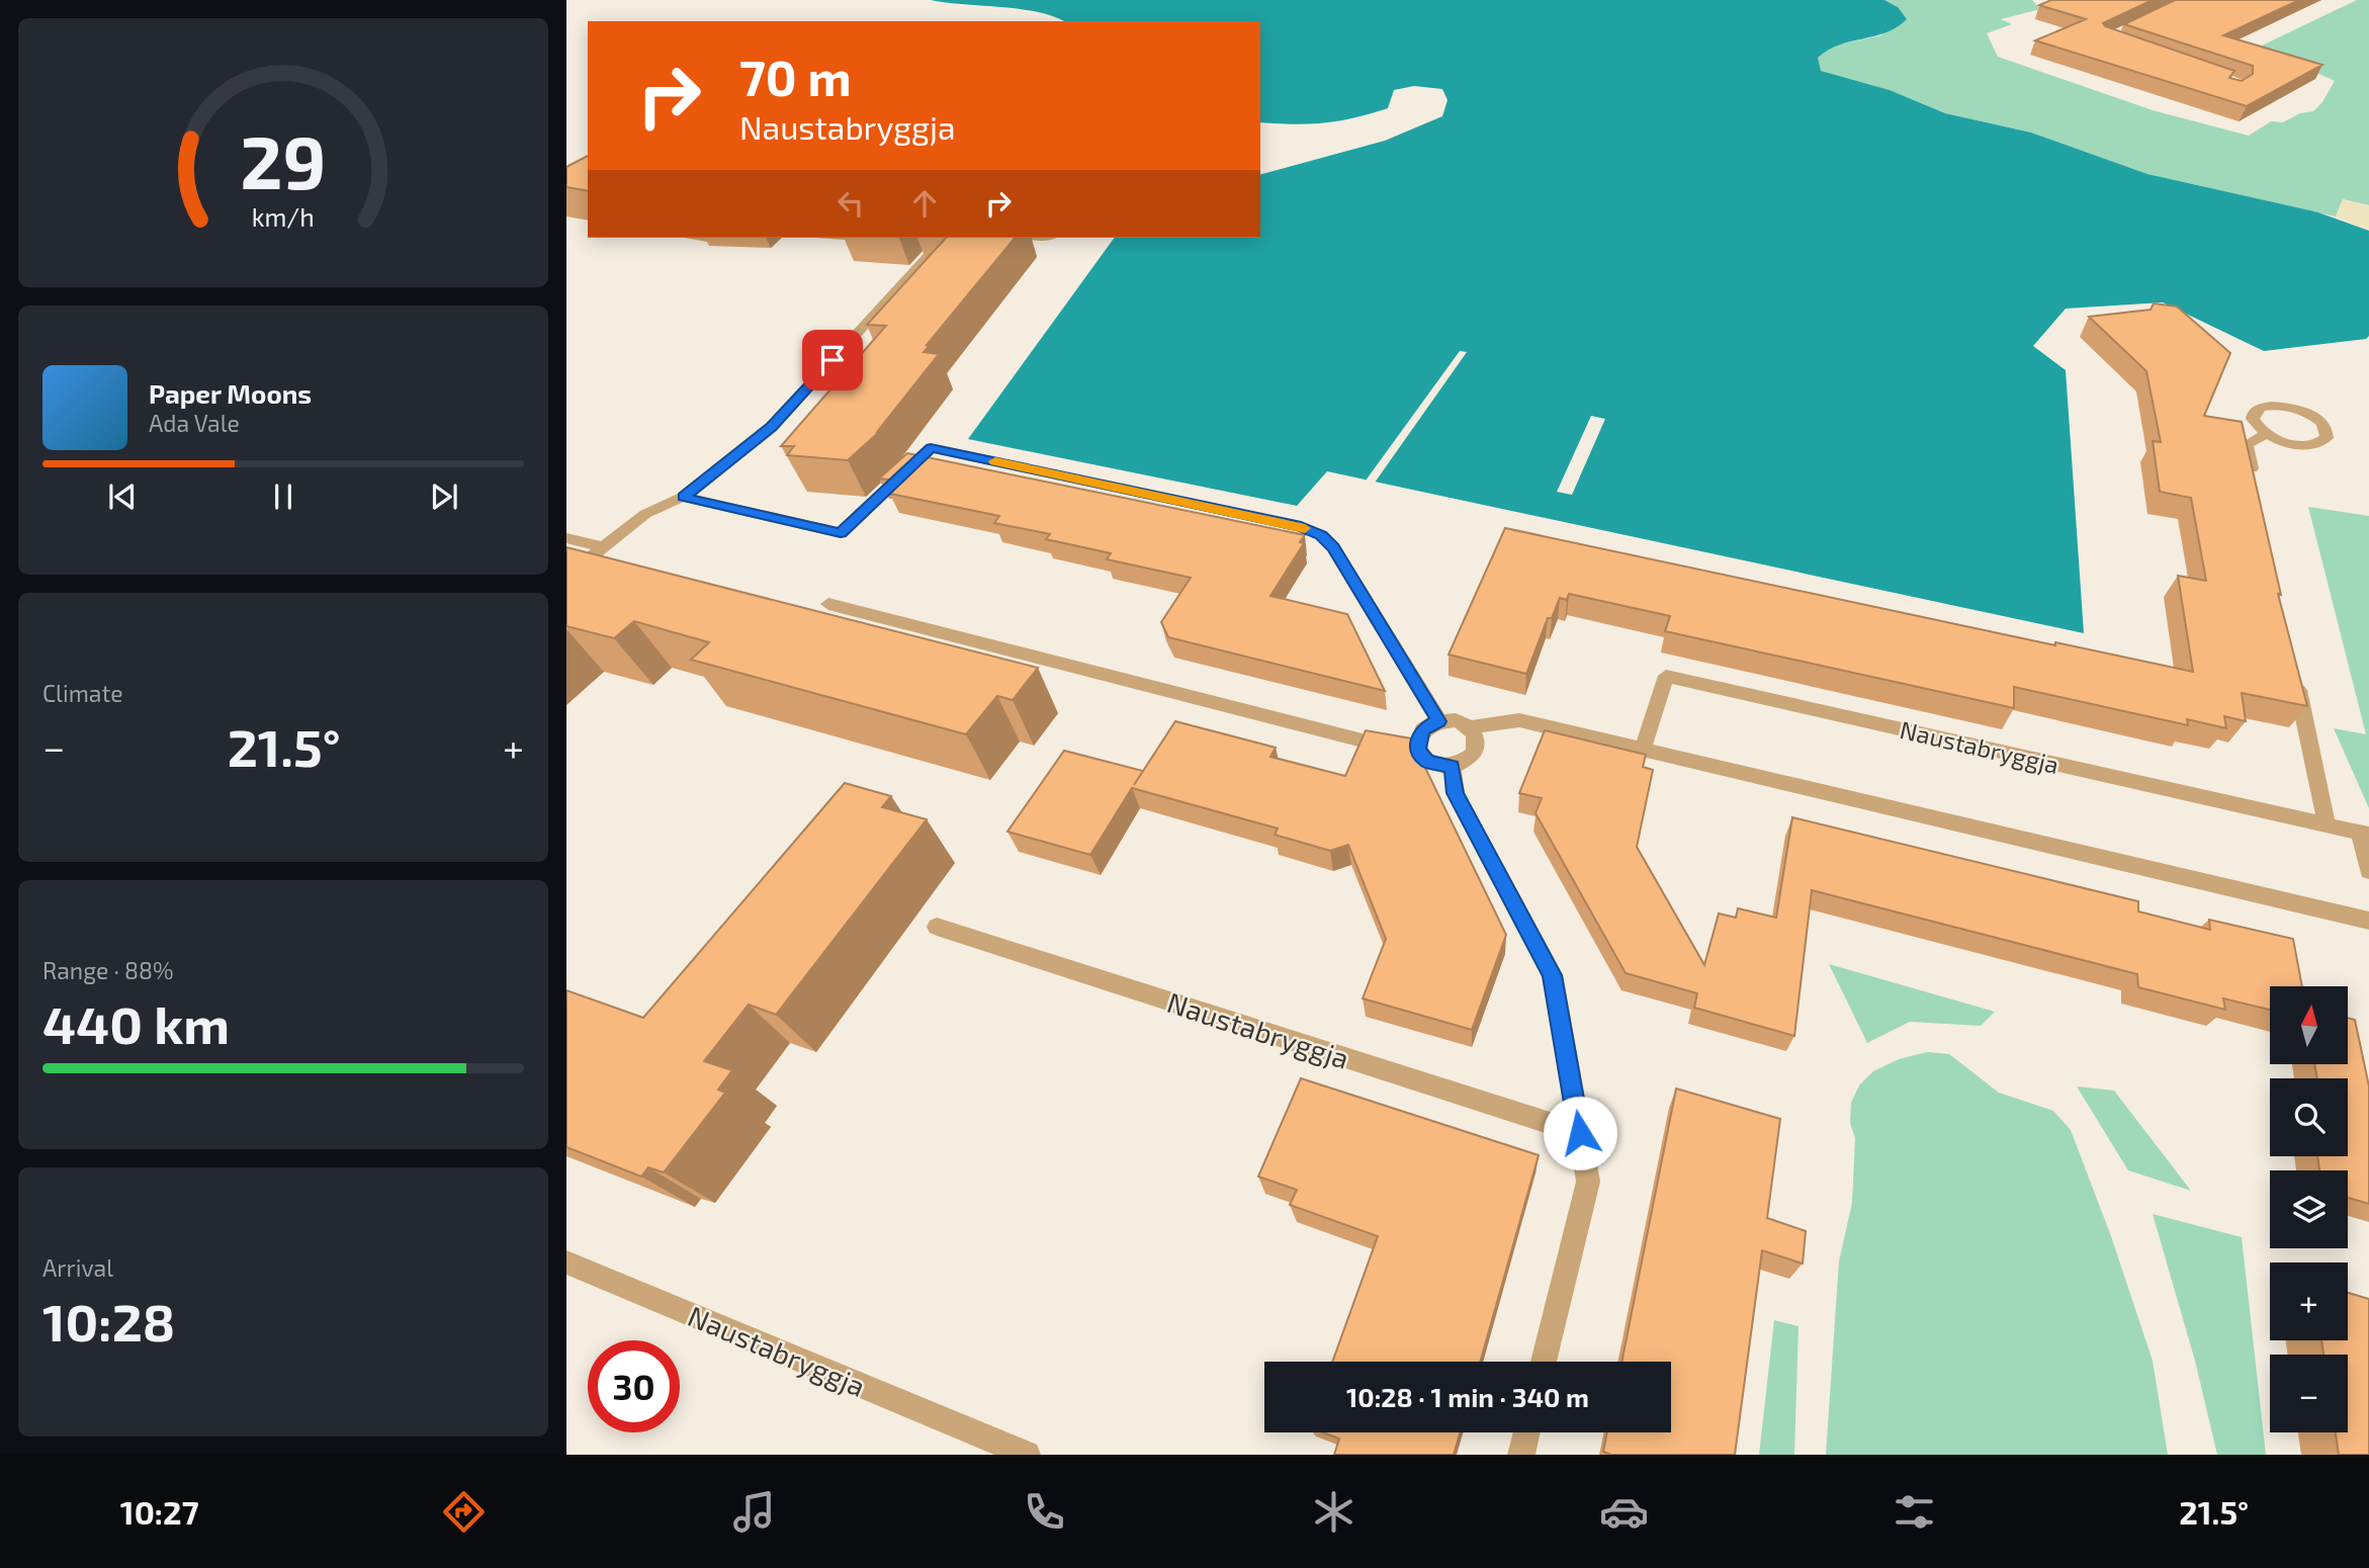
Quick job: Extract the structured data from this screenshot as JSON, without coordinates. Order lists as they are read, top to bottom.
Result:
{
  "streets": {
    "street": ["Naustabryggja"]
  },
  "north": "top",
  "page": {
    "turn": ["70 m", "Naustabryggja"],
    "song": ["Paper Moons", "Ada Vale"],
    "tile": [
      "Climate",
      ["Range · 88%", "440 km"],
      ["Arrival", "10:28"]
    ],
    "heat": ["−", "21.5°", "+"],
    "map_buttons": ["+", "−"],
    "limit": "30",
    "trip": "10:28 · 1 min · 340 m",
    "tabs": ["10:27", "21.5°"],
    "gauge": ["29", "km/h"]
  }
}
